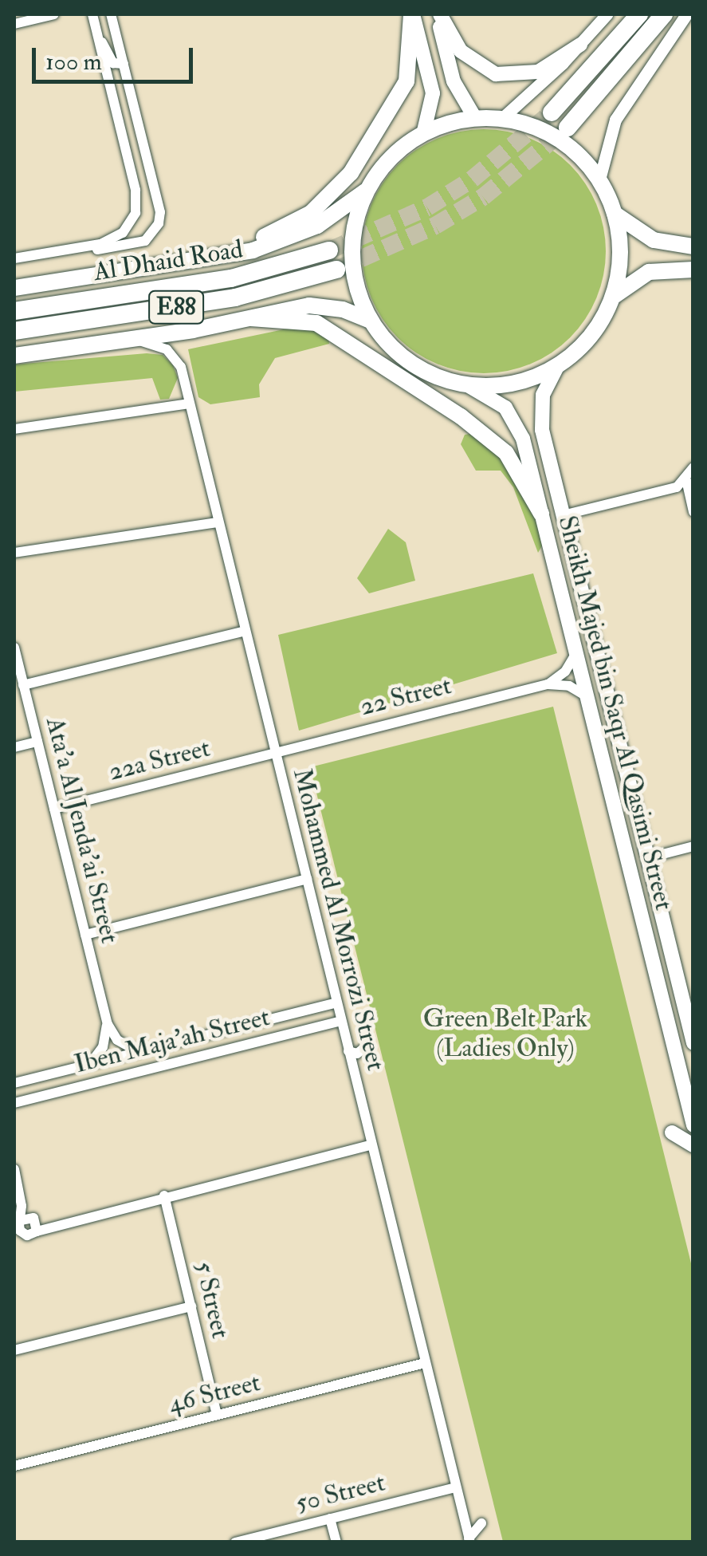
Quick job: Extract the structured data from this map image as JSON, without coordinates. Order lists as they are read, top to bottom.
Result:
{
  "streets": {
    "highway": ["Al Dhaid Road", "E88"],
    "main road": ["Sheikh Majed bin Saqr Al Qasimi Street"],
    "street": [
      "22 Street",
      "22a Street",
      "Ata'a Al Jenda'ai Street",
      "Mohammed Al Morrozi Street",
      "Iben Maja'ah Street",
      "5 Street",
      "46 Street",
      "50 Street"
    ]
  },
  "crossings": [
    ["22 Street", "22a Street"],
    ["22 Street", "Mohammed Al Morrozi Street"],
    ["22a Street", "Ata'a Al Jenda'ai Street"],
    ["22a Street", "Mohammed Al Morrozi Street"],
    ["Mohammed Al Morrozi Street", "Iben Maja'ah Street"],
    ["Mohammed Al Morrozi Street", "46 Street"],
    ["Mohammed Al Morrozi Street", "50 Street"],
    ["5 Street", "46 Street"]
  ],
  "parks": ["Green Belt Park (Ladies Only)"],
  "scale_bar": "100 m"
}
